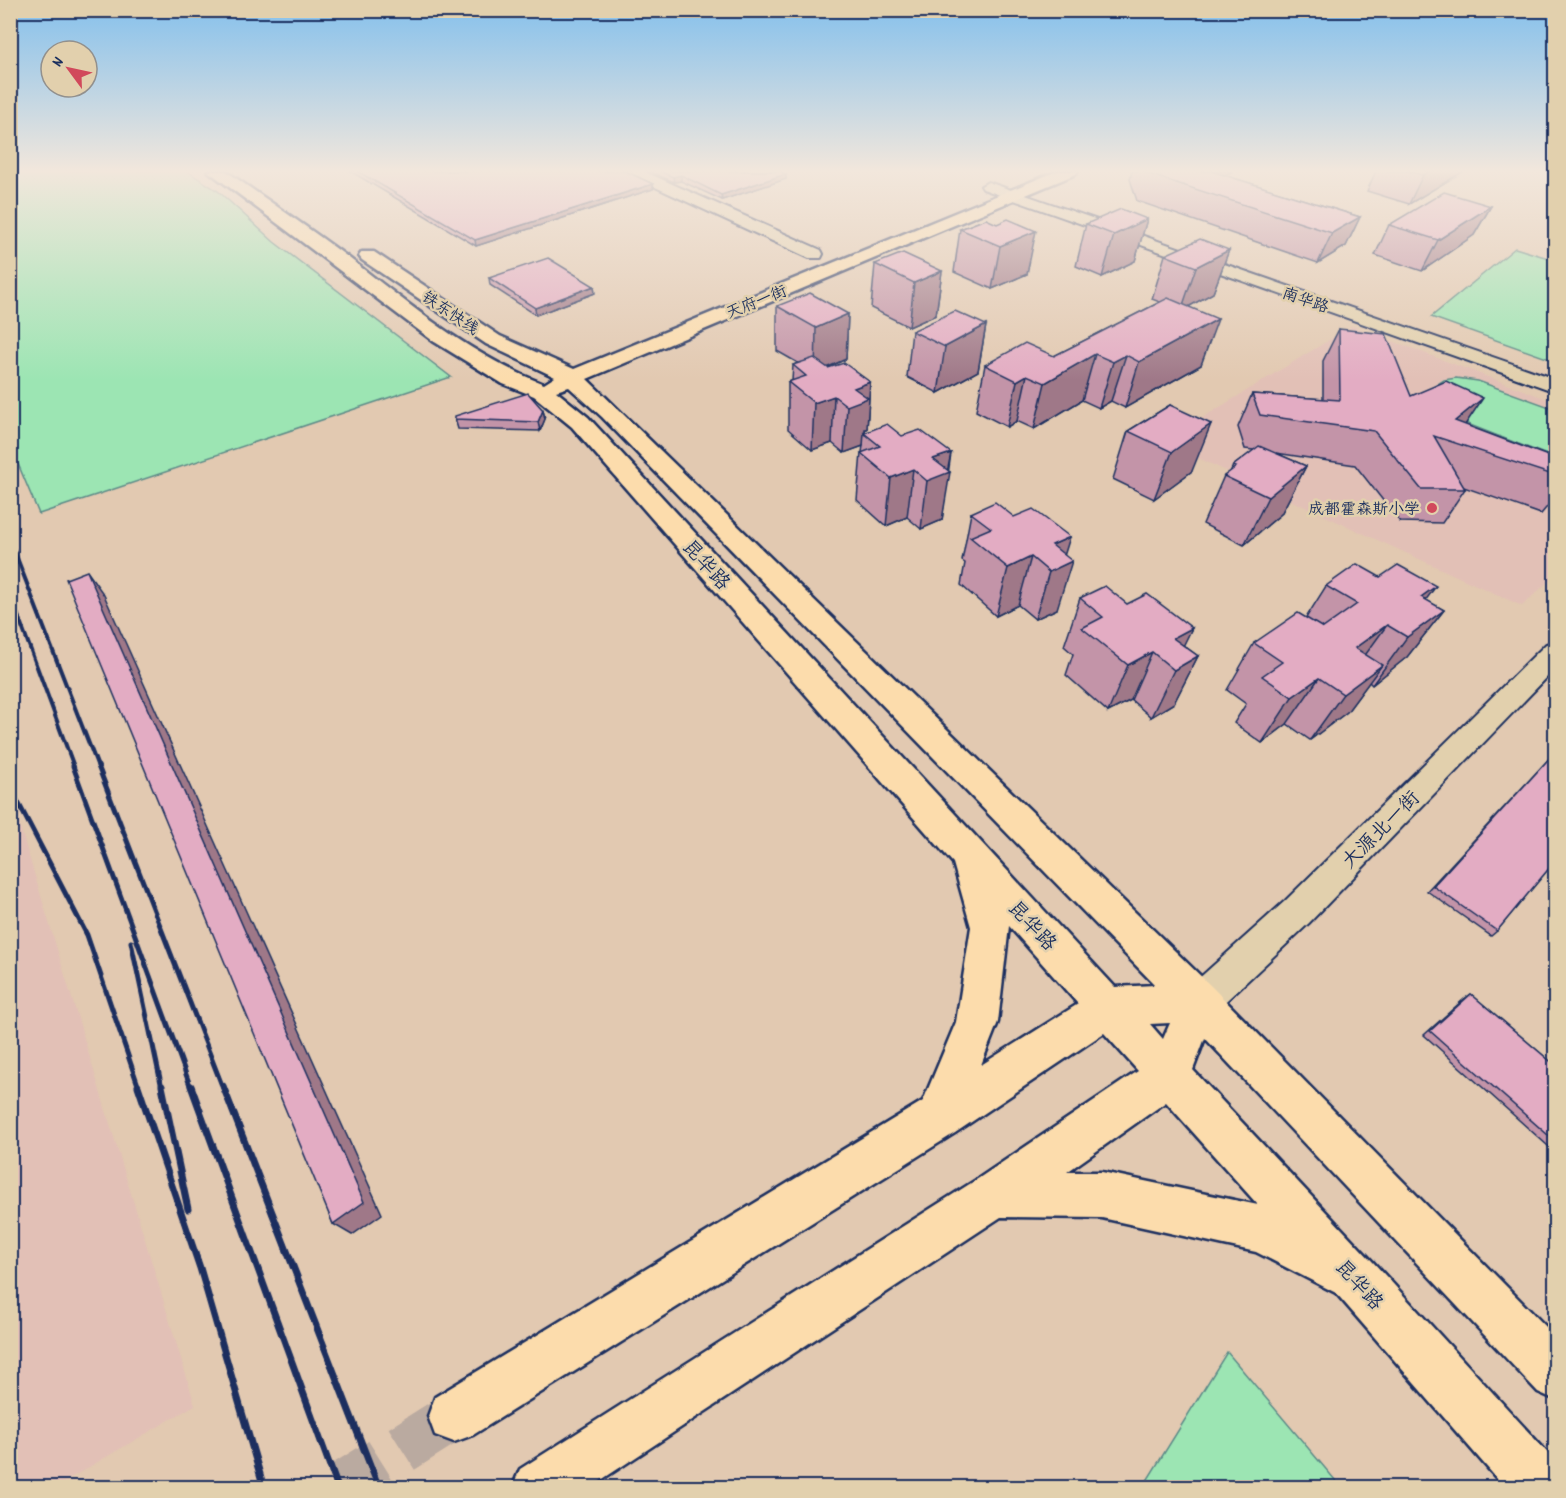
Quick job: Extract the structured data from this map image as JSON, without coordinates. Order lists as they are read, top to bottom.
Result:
{
  "streets": {
    "main road": ["天府一街", "铁东快线", "昆华路"],
    "street": ["南华路", "大源北一街"]
  },
  "crossings": [
    ["天府一街", "铁东快线"],
    ["天府一街", "昆华路"],
    ["铁东快线", "昆华路"],
    ["昆华路", "大源北一街"]
  ],
  "places": ["成都霍森斯小学"],
  "north": "top left"
}
